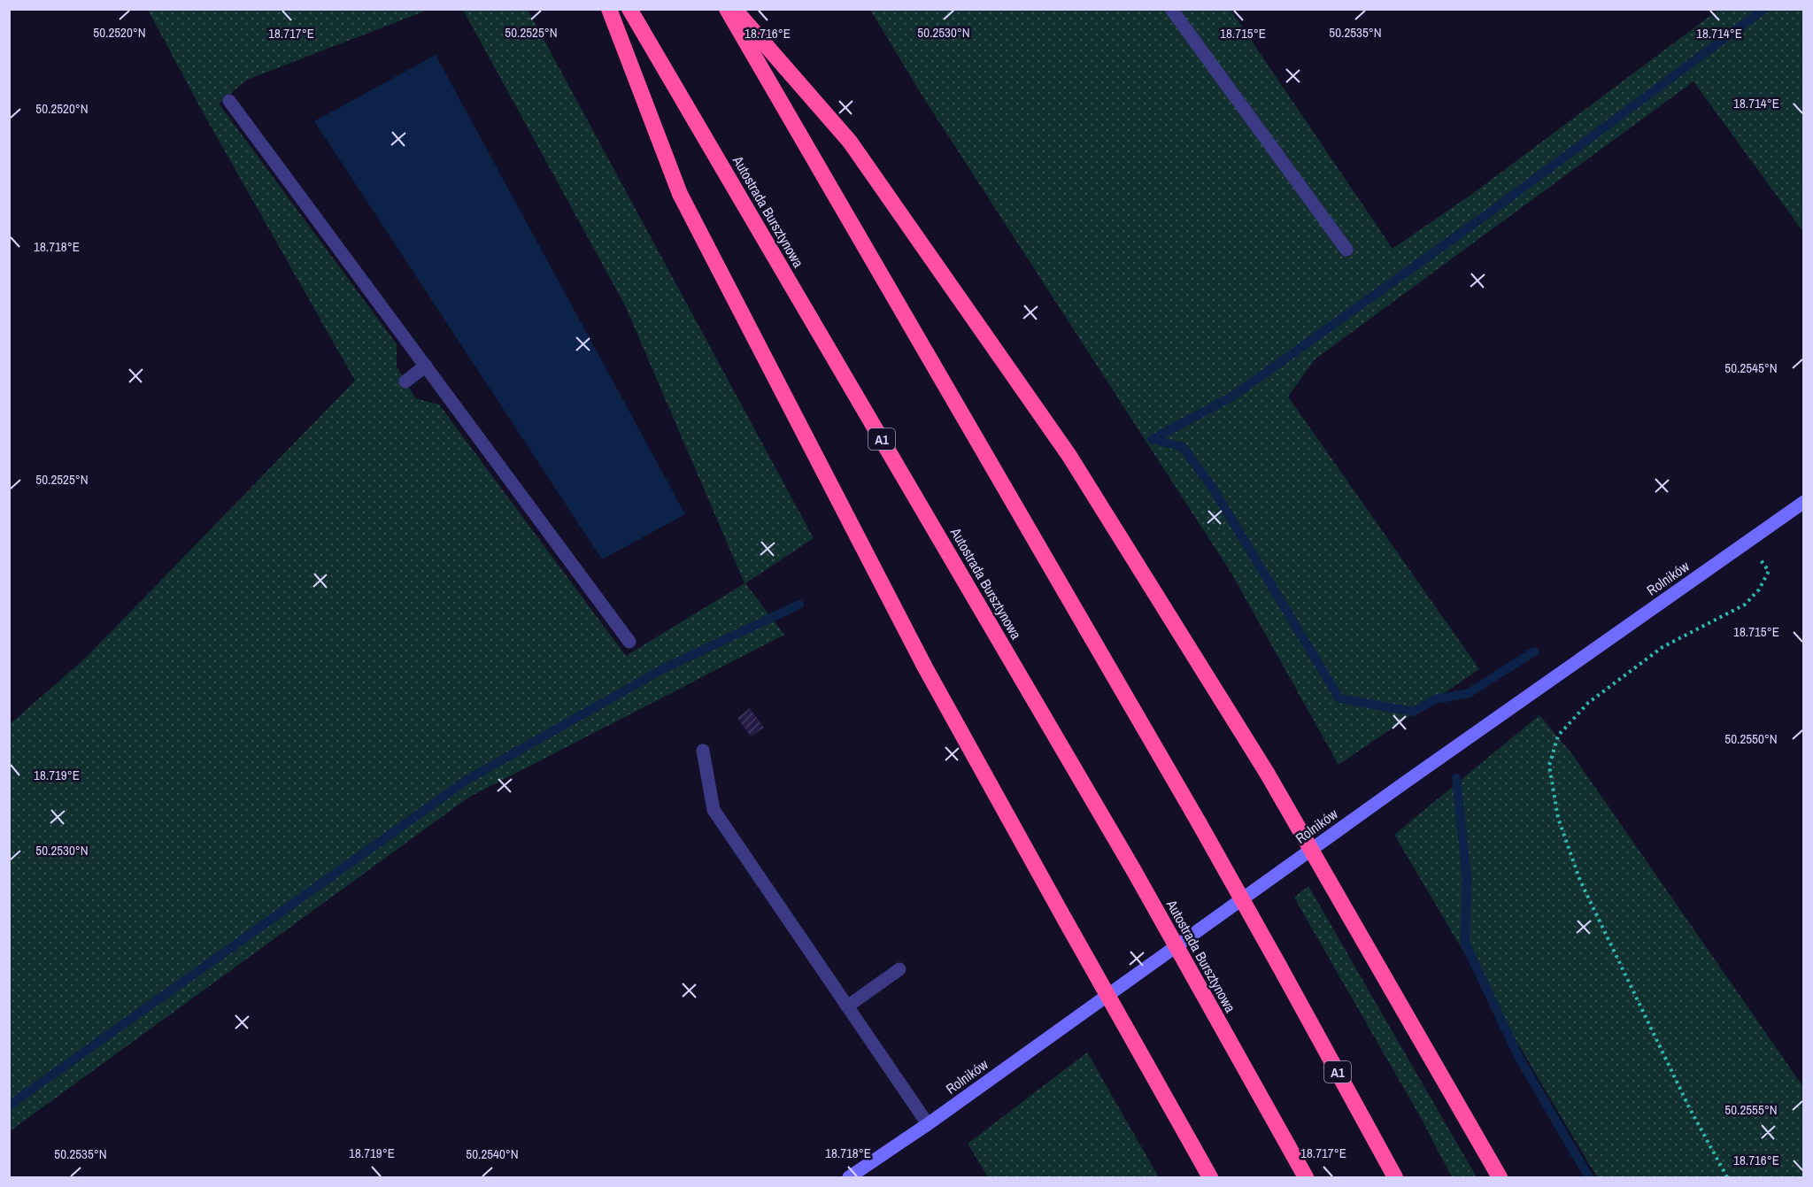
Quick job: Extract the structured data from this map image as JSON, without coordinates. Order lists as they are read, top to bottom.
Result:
{
  "streets": {
    "highway": ["Autostrada Bursztynowa", "A1"],
    "street": ["Rolników"]
  },
  "coordinates": [
    "50.2520°N",
    "50.2525°N",
    "50.2530°N",
    "50.2535°N",
    "18.717°E",
    "18.716°E",
    "18.715°E",
    "18.714°E",
    "18.718°E",
    "50.2545°N",
    "50.2550°N",
    "18.719°E",
    "50.2555°N",
    "50.2540°N"
  ]
}
